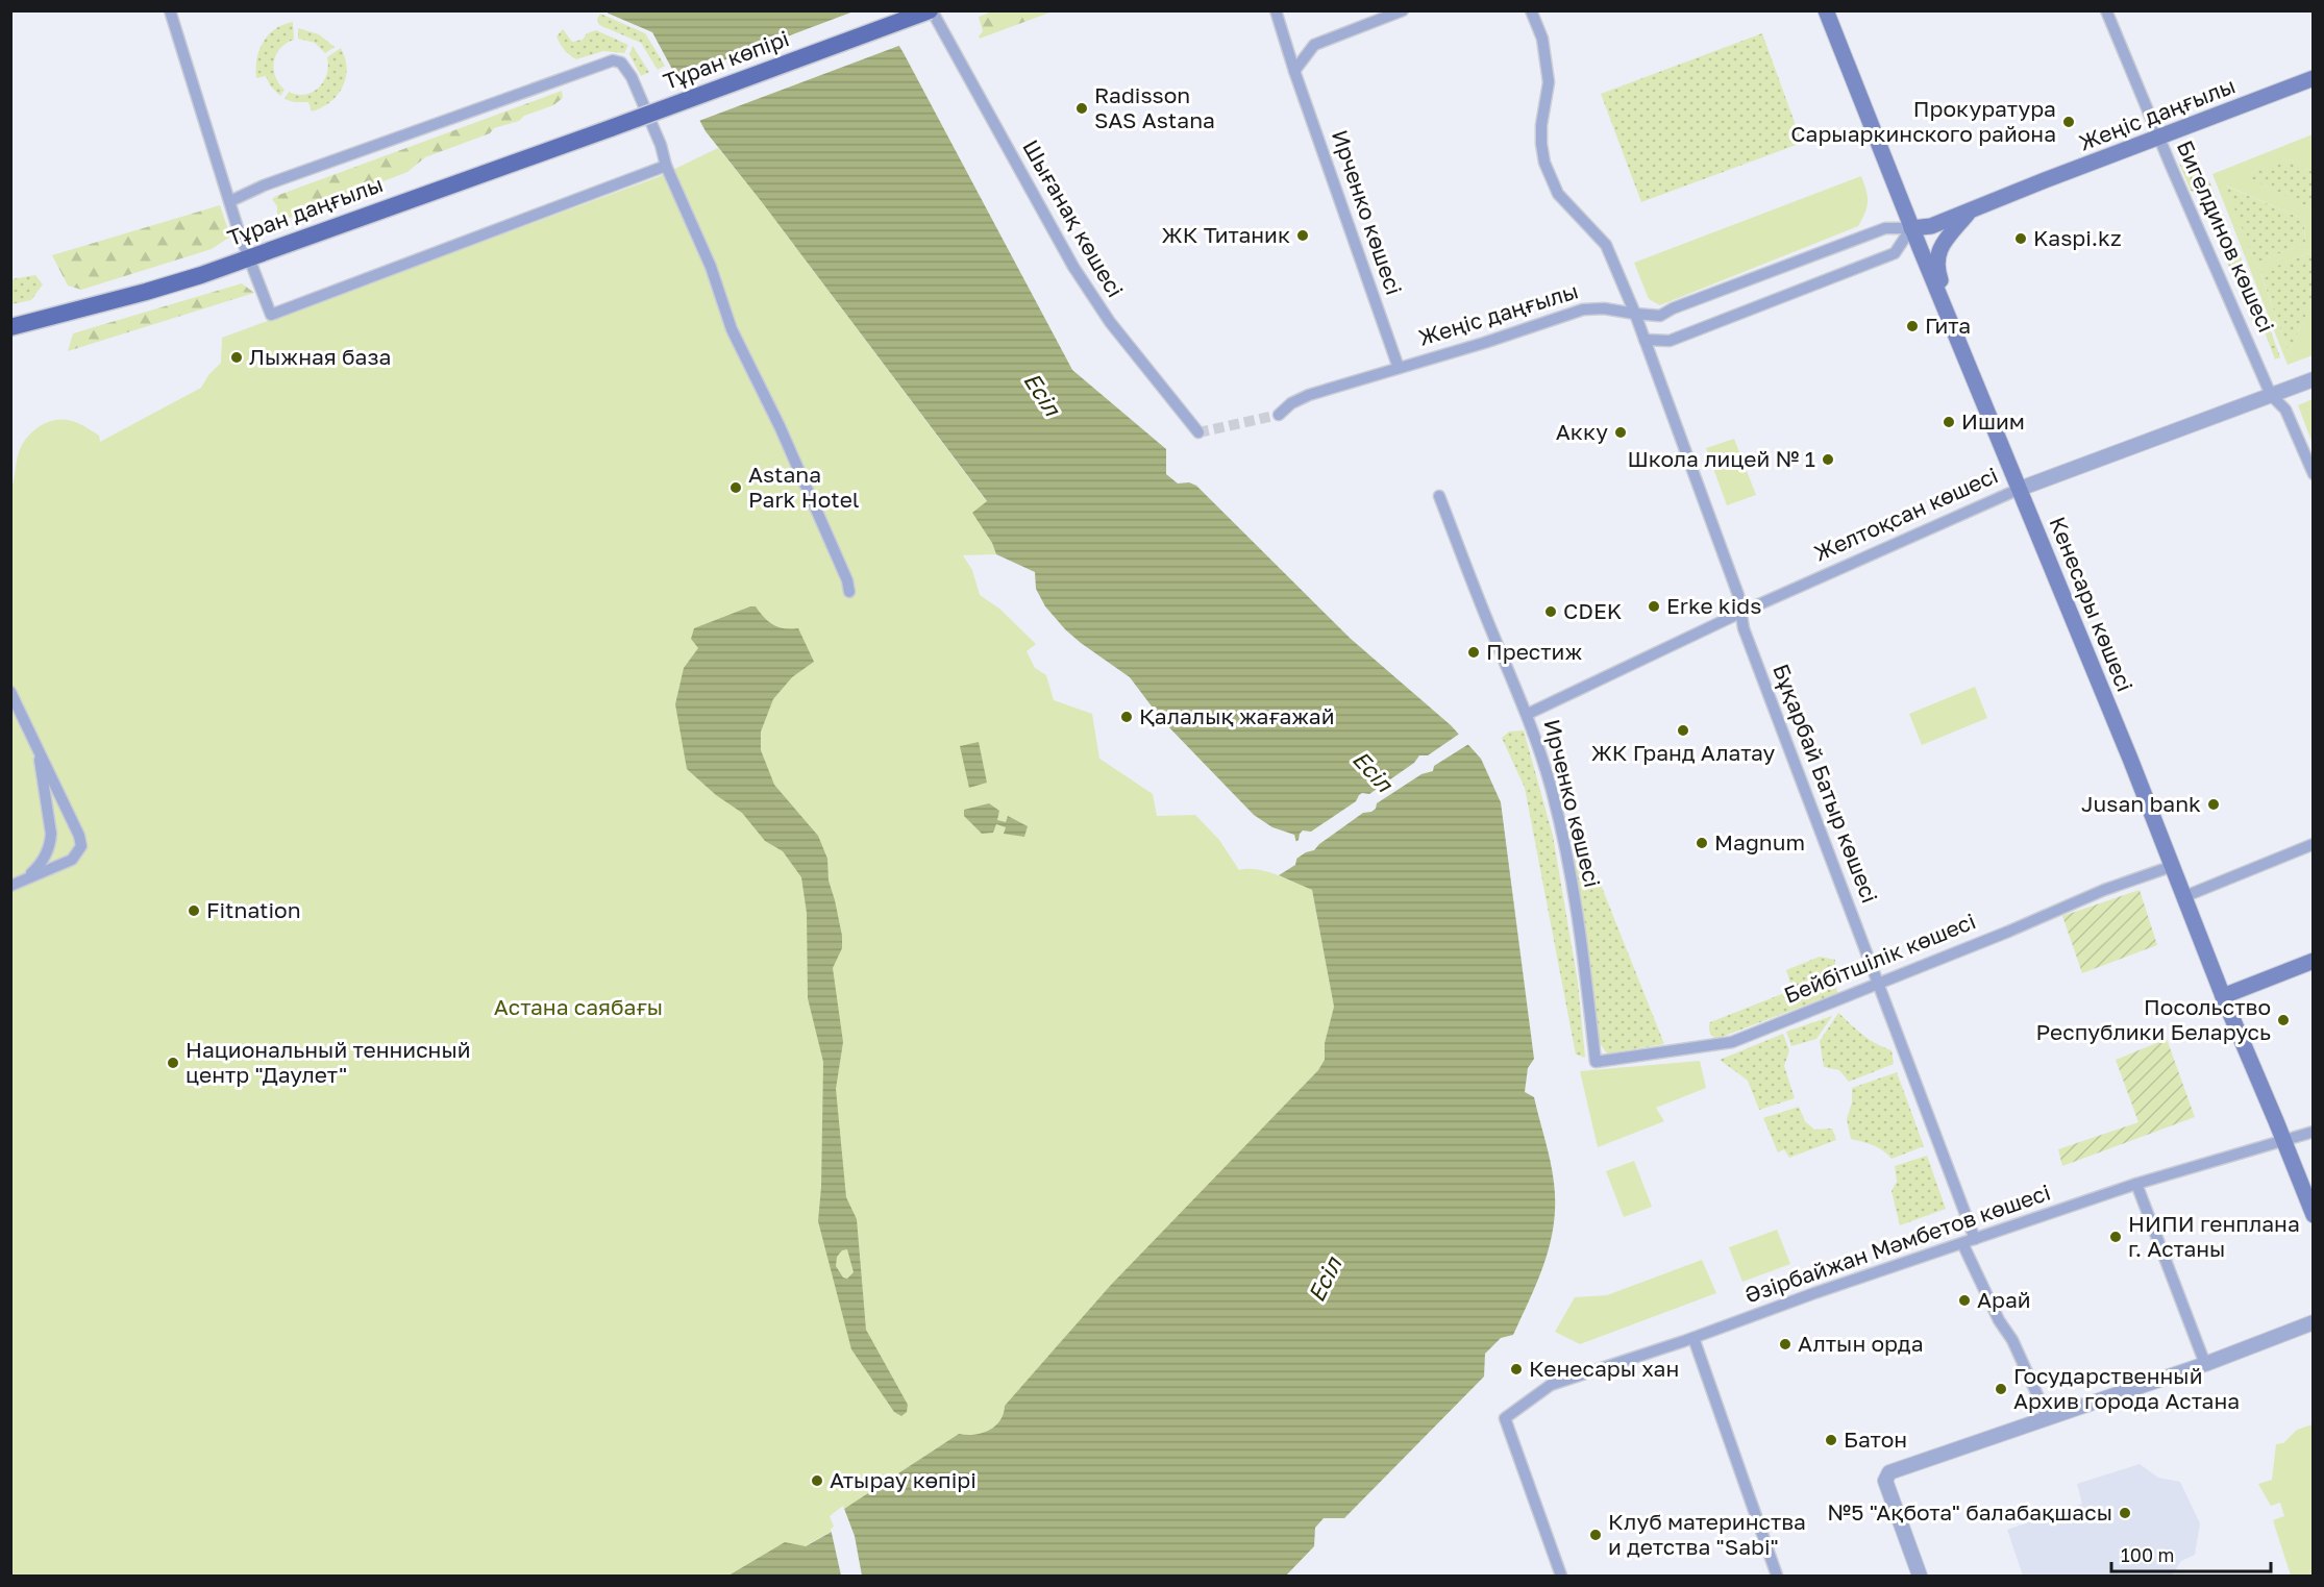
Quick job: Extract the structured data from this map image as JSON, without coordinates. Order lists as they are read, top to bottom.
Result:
{
  "streets": {
    "main road": [
      "Тұран көпірі",
      "Жеңіс даңғылы",
      "Тұран даңғылы",
      "Кенесары көшесі"
    ],
    "street": [
      "Ирченко көшесі",
      "Шығанақ көшесі",
      "Бигелдинов көшесі",
      "Желтоқсан көшесі",
      "Бұқарбай Батыр көшесі",
      "Бейбітшілік көшесі",
      "Әзірбайжан Мәмбетов көшесі"
    ]
  },
  "crossings": [
    ["Тұран көпірі", "Тұран даңғылы"],
    ["Тұран көпірі", "Шығанақ көшесі"],
    ["Жеңіс даңғылы", "Ирченко көшесі"],
    ["Жеңіс даңғылы", "Бигелдинов көшесі"],
    ["Жеңіс даңғылы", "Кенесары көшесі"],
    ["Жеңіс даңғылы", "Бұқарбай Батыр көшесі"],
    ["Ирченко көшесі", "Желтоқсан көшесі"],
    ["Ирченко көшесі", "Бейбітшілік көшесі"],
    ["Бигелдинов көшесі", "Желтоқсан көшесі"],
    ["Желтоқсан көшесі", "Кенесары көшесі"],
    ["Желтоқсан көшесі", "Бұқарбай Батыр көшесі"],
    ["Кенесары көшесі", "Бейбітшілік көшесі"],
    ["Кенесары көшесі", "Әзірбайжан Мәмбетов көшесі"],
    ["Бұқарбай Батыр көшесі", "Бейбітшілік көшесі"],
    ["Бұқарбай Батыр көшесі", "Әзірбайжан Мәмбетов көшесі"]
  ],
  "water": ["Есіл"],
  "parks": ["Астана саябағы"],
  "places": [
    "Radisson SAS Astana",
    "Прокуратура Сарыаркинского района",
    "ЖК Титаник",
    "Kaspi.kz",
    "Гита",
    "Лыжная база",
    "Ишим",
    "Акку",
    "Школа лицей № 1",
    "Astana Park Hotel",
    "Erke kids",
    "CDEK",
    "Престиж",
    "Қалалық жағажай",
    "ЖК Гранд Алатау",
    "Jusan bank",
    "Magnum",
    "Fitnation",
    "Посольство Республики Беларусь",
    "Национальный теннисный центр \"Даулет\"",
    "НИПИ генплана г. Астаны",
    "Арай",
    "Алтын орда",
    "Кенесары хан",
    "Государственный Архив города Астана",
    "Батон",
    "Атырау көпірі",
    "№5 \"Ақбота\" балабақшасы",
    "Клуб материнства и детства \"Sabi\""
  ],
  "scale_bar": "100 m"
}
